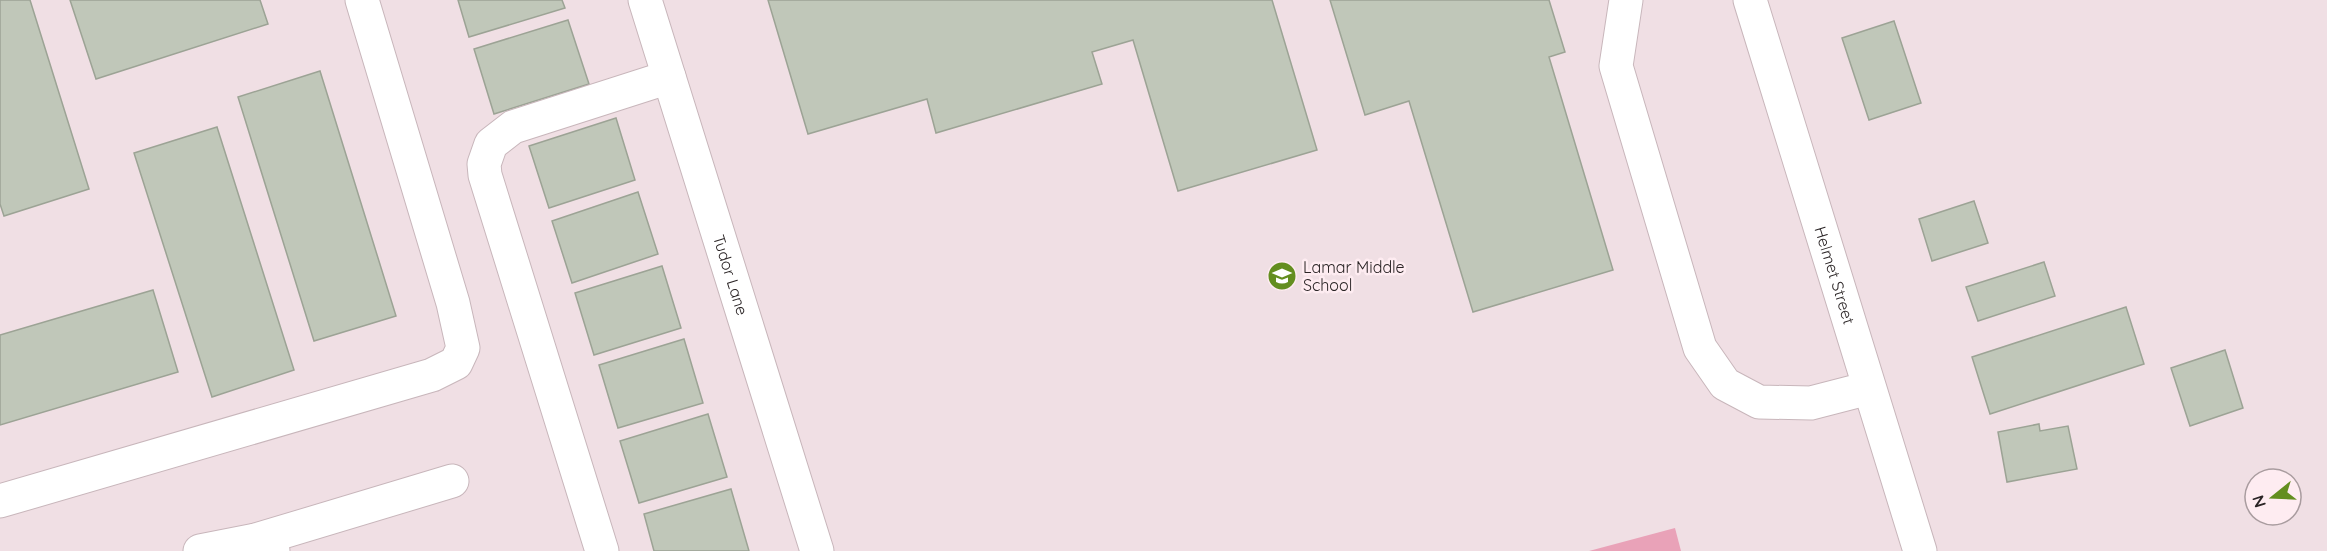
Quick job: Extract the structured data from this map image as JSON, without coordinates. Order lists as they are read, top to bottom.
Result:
{
  "streets": {
    "street": ["Tudor Lane", "Helmet Street"]
  },
  "places": {
    "school or university": ["Lamar Middle School"]
  },
  "north": "left"
}
